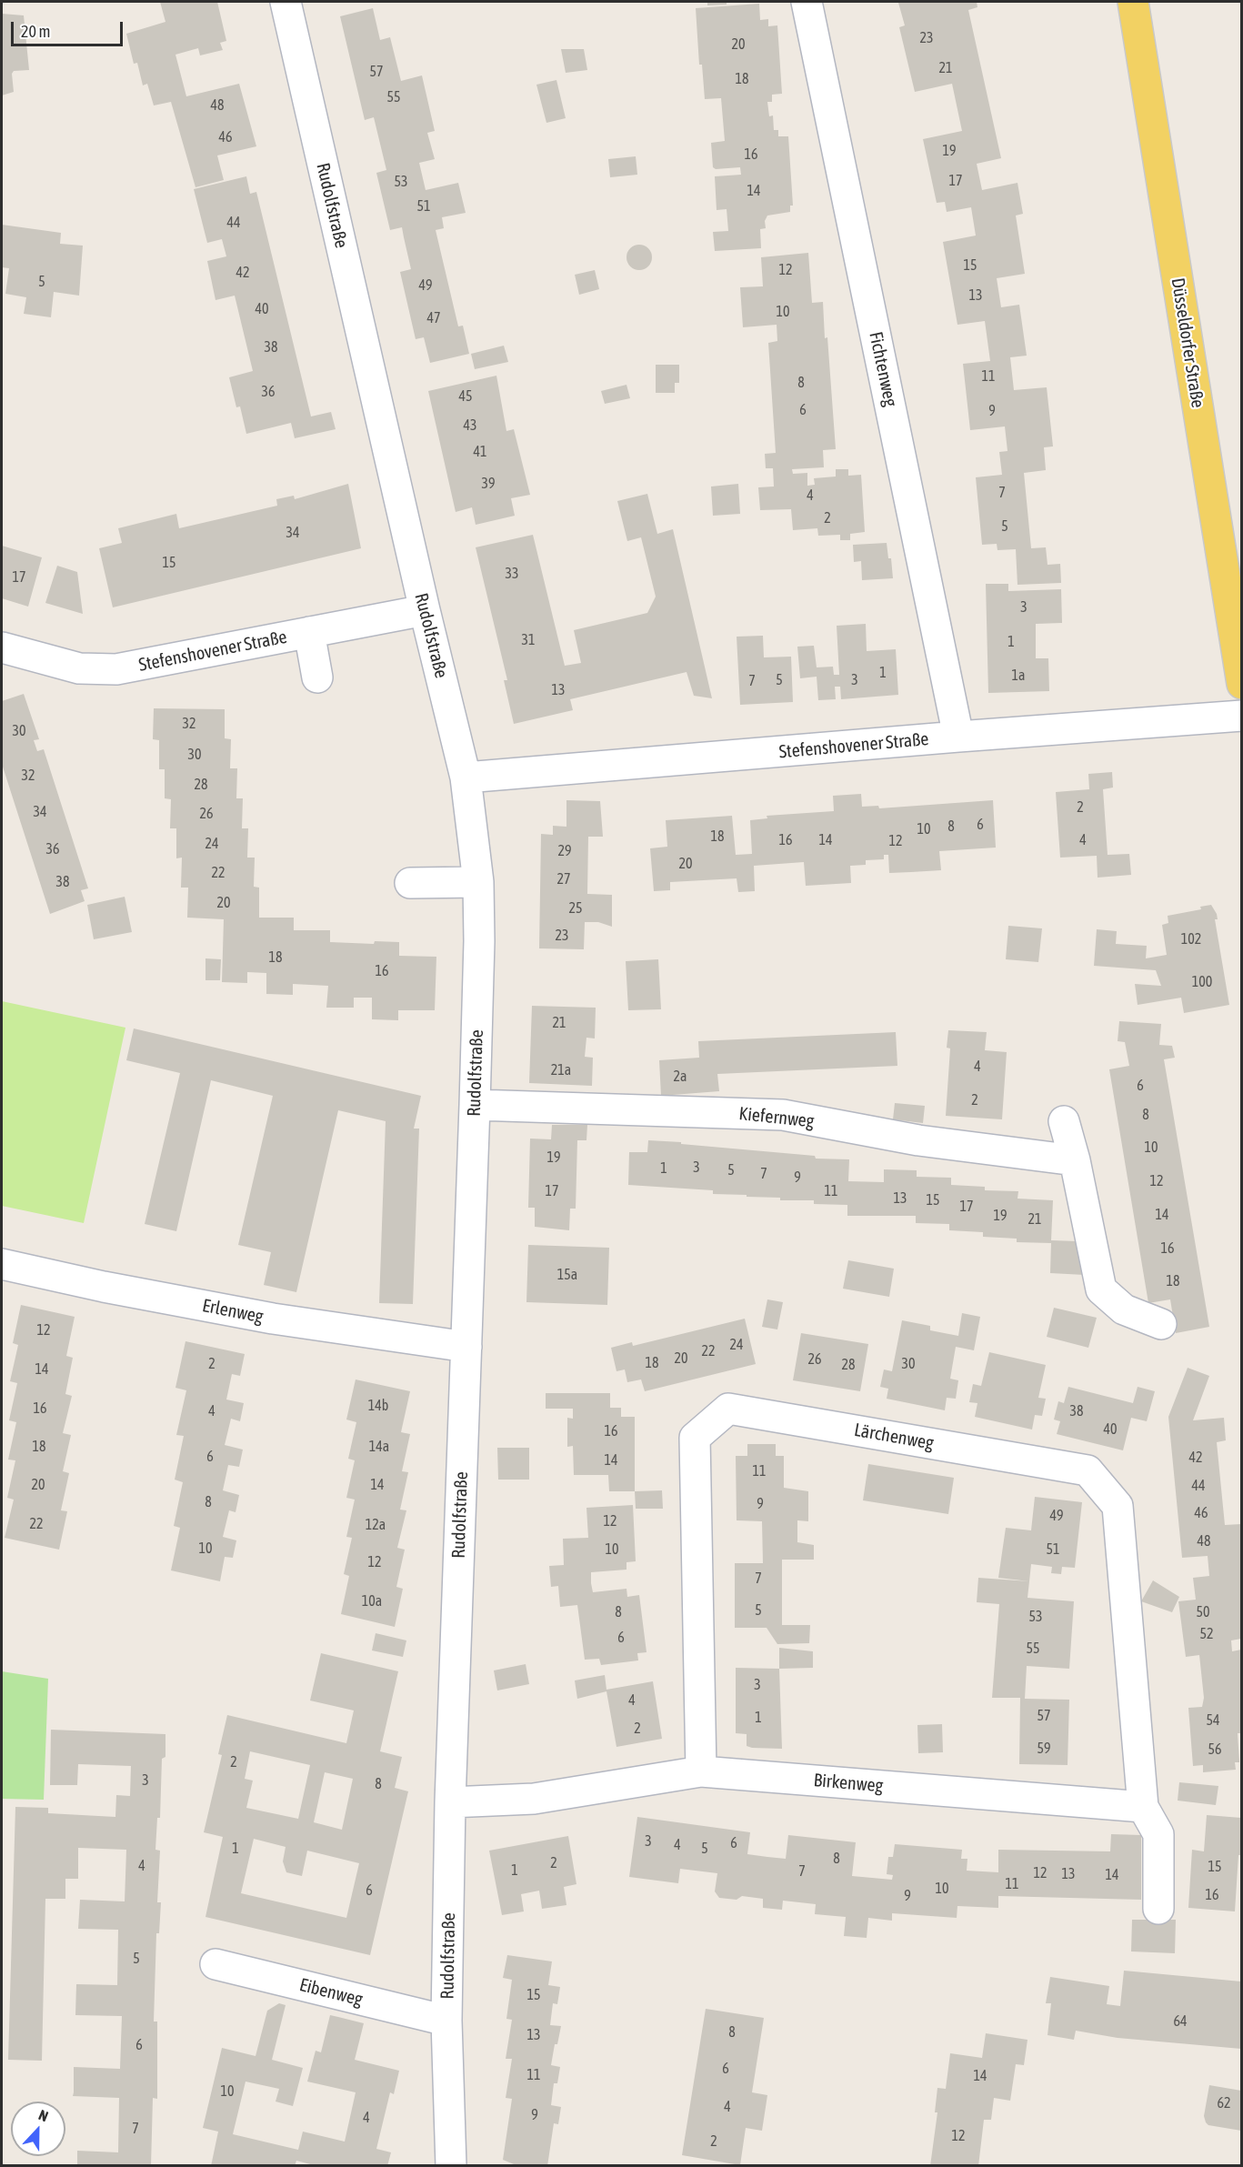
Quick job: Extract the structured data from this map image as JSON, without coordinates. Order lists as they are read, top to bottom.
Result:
{
  "streets": {
    "main road": ["Düsseldorfer Straße"],
    "street": [
      "Rudolfstraße",
      "Fichtenweg",
      "Stefenshovener Straße",
      "Kiefernweg",
      "Erlenweg",
      "Lärchenweg",
      "Birkenweg",
      "Eibenweg"
    ]
  },
  "crossings": [
    ["Rudolfstraße", "Stefenshovener Straße"],
    ["Rudolfstraße", "Kiefernweg"],
    ["Rudolfstraße", "Erlenweg"],
    ["Rudolfstraße", "Birkenweg"],
    ["Rudolfstraße", "Eibenweg"],
    ["Fichtenweg", "Stefenshovener Straße"],
    ["Lärchenweg", "Birkenweg"]
  ],
  "house_numbers": [
    "23",
    "20",
    "21",
    "57",
    "18",
    "55",
    "48",
    "46",
    "19",
    "16",
    "17",
    "53",
    "14",
    "51",
    "44",
    "15",
    "12",
    "42",
    "5",
    "49",
    "13",
    "40",
    "10",
    "47",
    "38",
    "11",
    "8",
    "36",
    "45",
    "6",
    "9",
    "43",
    "41",
    "39",
    "7",
    "4",
    "2",
    "5",
    "34",
    "15",
    "33",
    "17",
    "3",
    "31",
    "1",
    "1",
    "1a",
    "5",
    "3",
    "7",
    "13",
    "32",
    "30",
    "30",
    "32",
    "28",
    "2",
    "34",
    "26",
    "6",
    "8",
    "10",
    "18",
    "16",
    "14",
    "4",
    "12",
    "24",
    "36",
    "29",
    "20",
    "22",
    "27",
    "38",
    "20",
    "25",
    "23",
    "102",
    "18",
    "16",
    "100",
    "21",
    "4",
    "21a",
    "2a",
    "6",
    "2",
    "8",
    "10",
    "19",
    "3",
    "1",
    "5",
    "7",
    "9",
    "12",
    "17",
    "11",
    "13",
    "15",
    "17",
    "14",
    "19",
    "21",
    "16",
    "15a",
    "18",
    "12",
    "24",
    "22",
    "20",
    "26",
    "18",
    "2",
    "30",
    "28",
    "14",
    "14b",
    "16",
    "4",
    "38",
    "40",
    "16",
    "18",
    "14a",
    "6",
    "42",
    "14",
    "11",
    "20",
    "14",
    "44",
    "8",
    "9",
    "46",
    "49",
    "12",
    "22",
    "12a",
    "48",
    "10",
    "10",
    "51",
    "12",
    "7",
    "10a",
    "5",
    "8",
    "50",
    "53",
    "52",
    "6",
    "55",
    "3",
    "4",
    "57",
    "1",
    "54",
    "2",
    "59",
    "56",
    "2",
    "3",
    "8",
    "3",
    "6",
    "4",
    "1",
    "5",
    "8",
    "2",
    "4",
    "15",
    "1",
    "7",
    "12",
    "13",
    "14",
    "11",
    "10",
    "6",
    "16",
    "9",
    "5",
    "15",
    "64",
    "8",
    "13",
    "6",
    "6",
    "11",
    "14",
    "10",
    "62",
    "4",
    "9",
    "4",
    "7",
    "12",
    "2"
  ],
  "scale_bar": "20 m",
  "north": "top"
}
